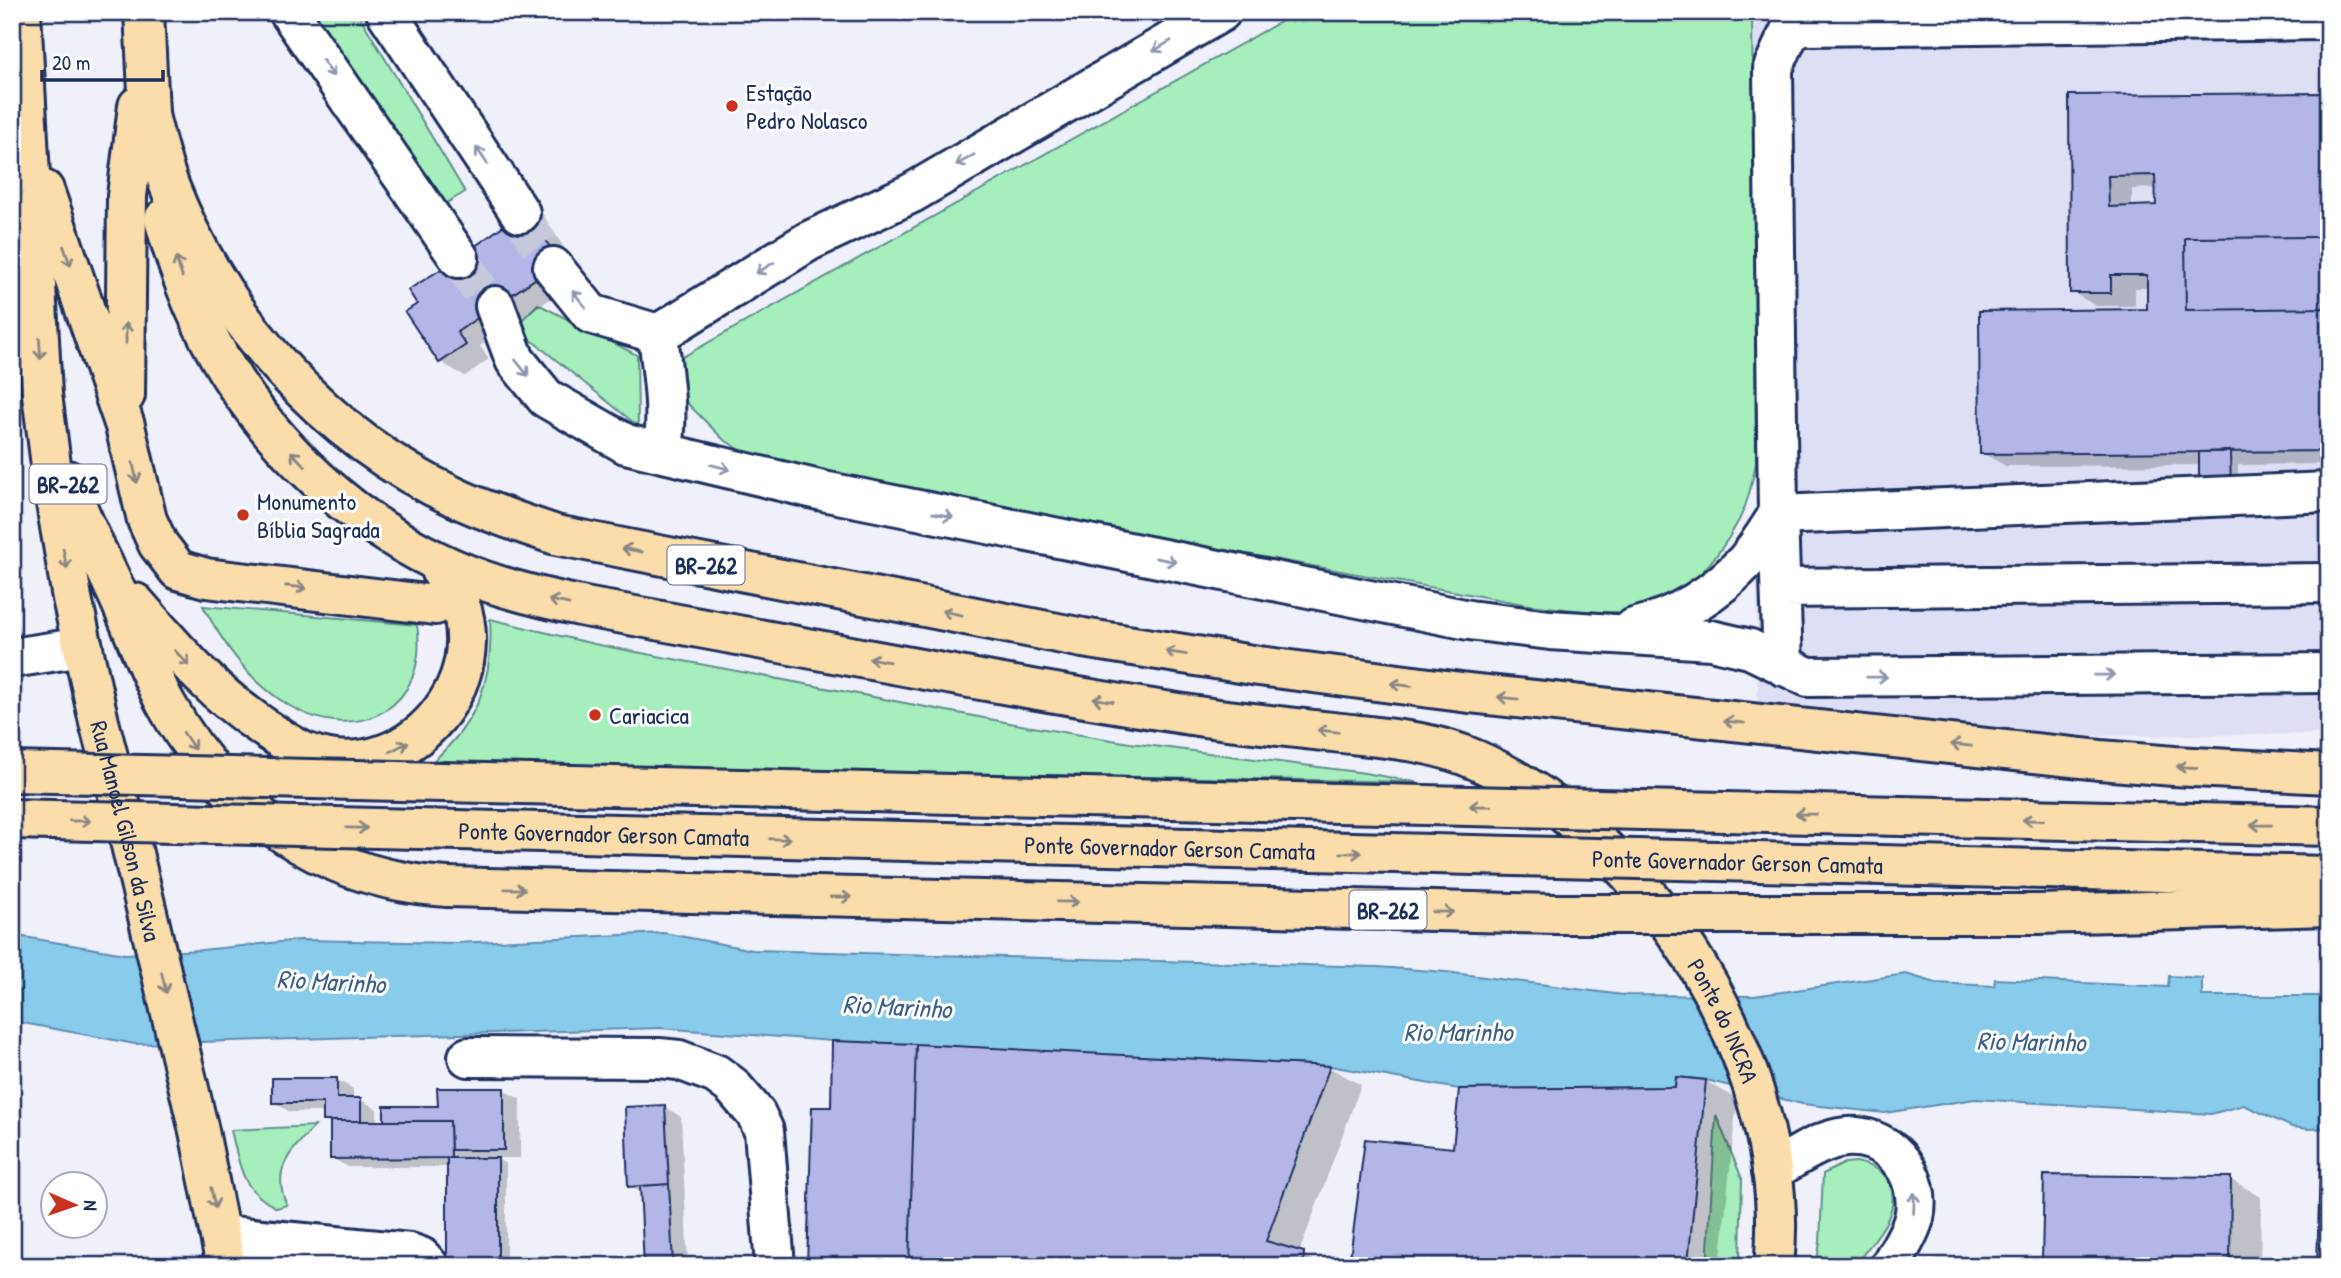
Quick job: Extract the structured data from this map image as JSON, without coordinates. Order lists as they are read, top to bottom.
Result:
{
  "streets": {
    "main road": [
      "BR-262",
      "Rua Manoel Gilson da Silva",
      "Ponte Governador Gerson Camata",
      "Ponte do INCRA"
    ]
  },
  "crossings": [
    ["BR-262", "Rua Manoel Gilson da Silva"],
    ["BR-262", "Ponte do INCRA"]
  ],
  "water": ["Rio Marinho"],
  "places": ["Estação Pedro Nolasco", "Monumento Bíblia Sagrada", "Cariacica"],
  "scale_bar": "20 m",
  "north": "right"
}
